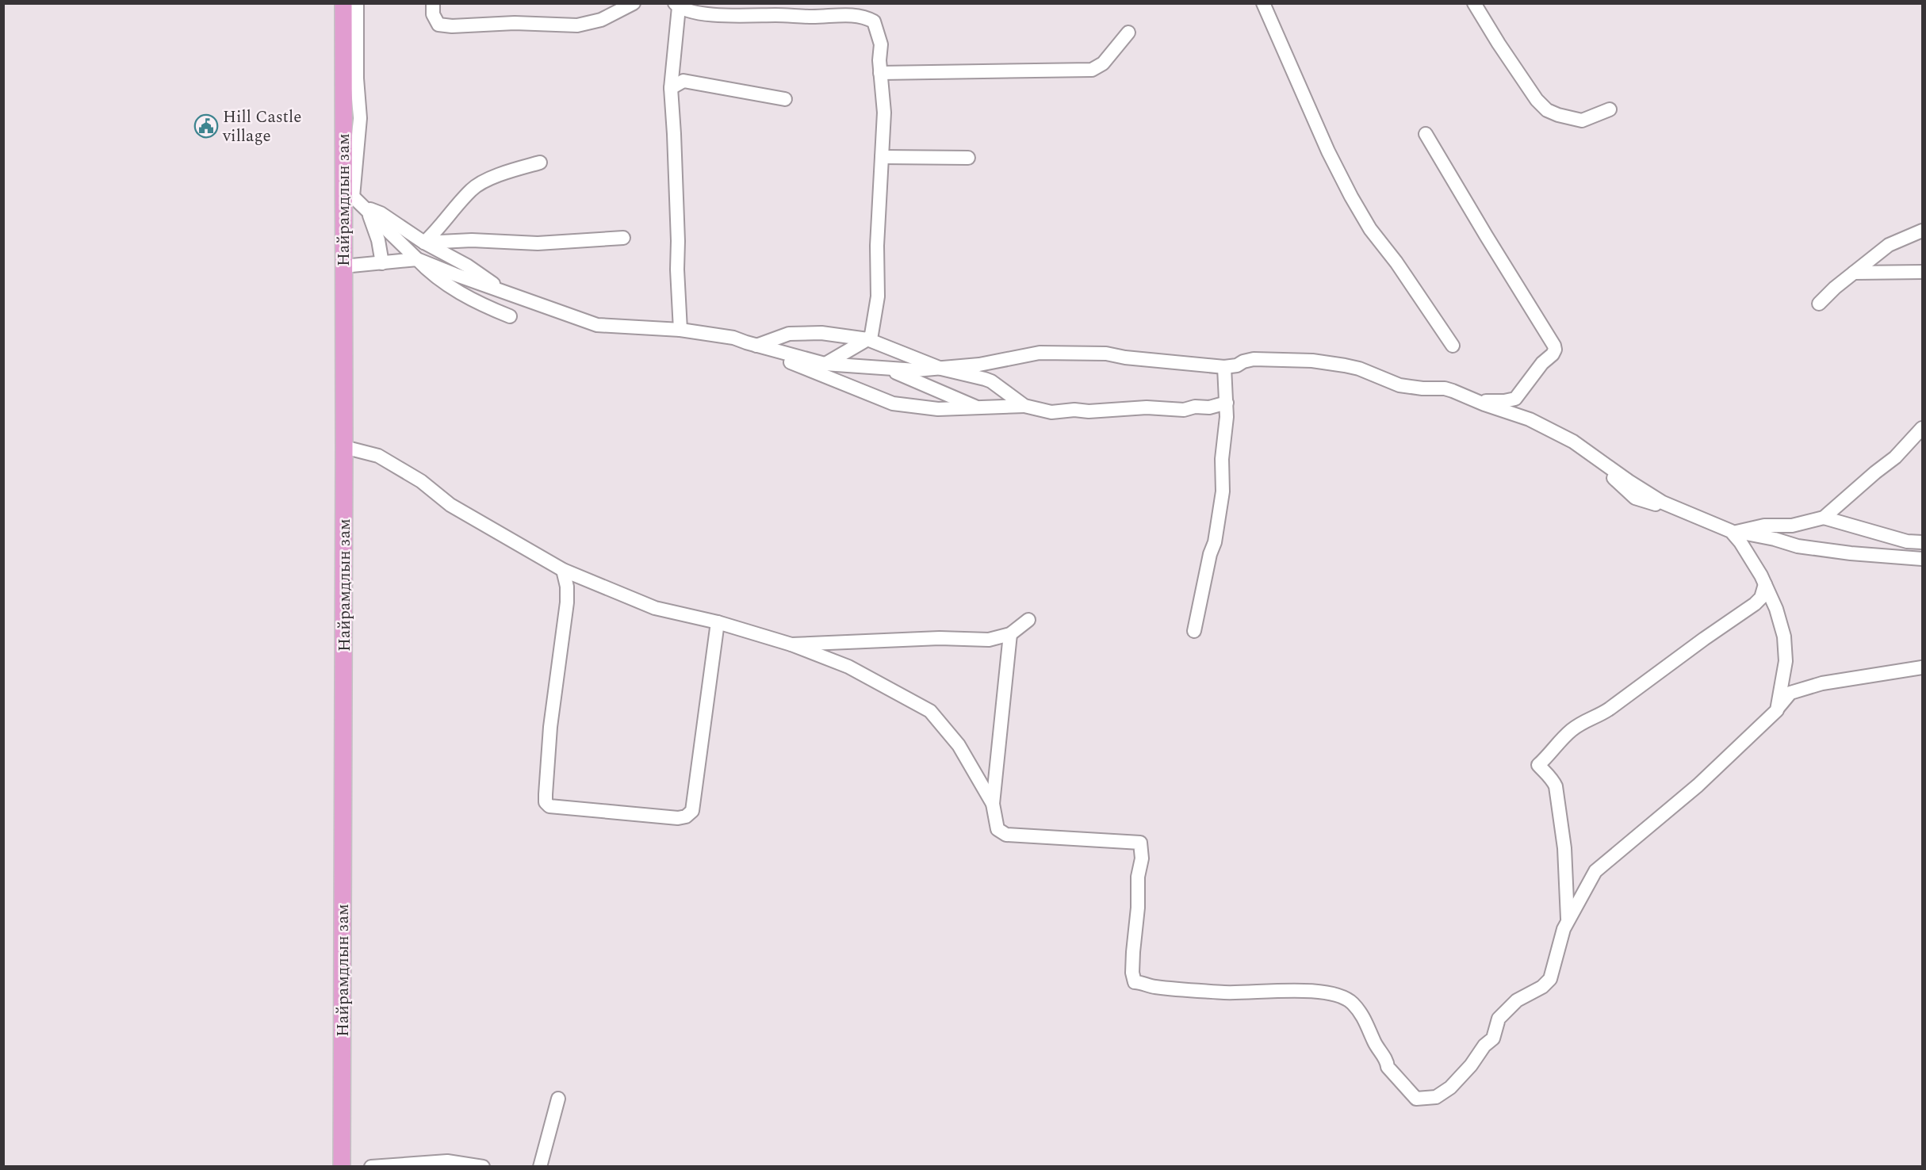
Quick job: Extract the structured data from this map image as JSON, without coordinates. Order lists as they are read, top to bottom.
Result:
{
  "streets": {
    "main road": ["Найрамдлын зам"]
  },
  "places": {
    "public building": ["Hill Castle village"]
  }
}
